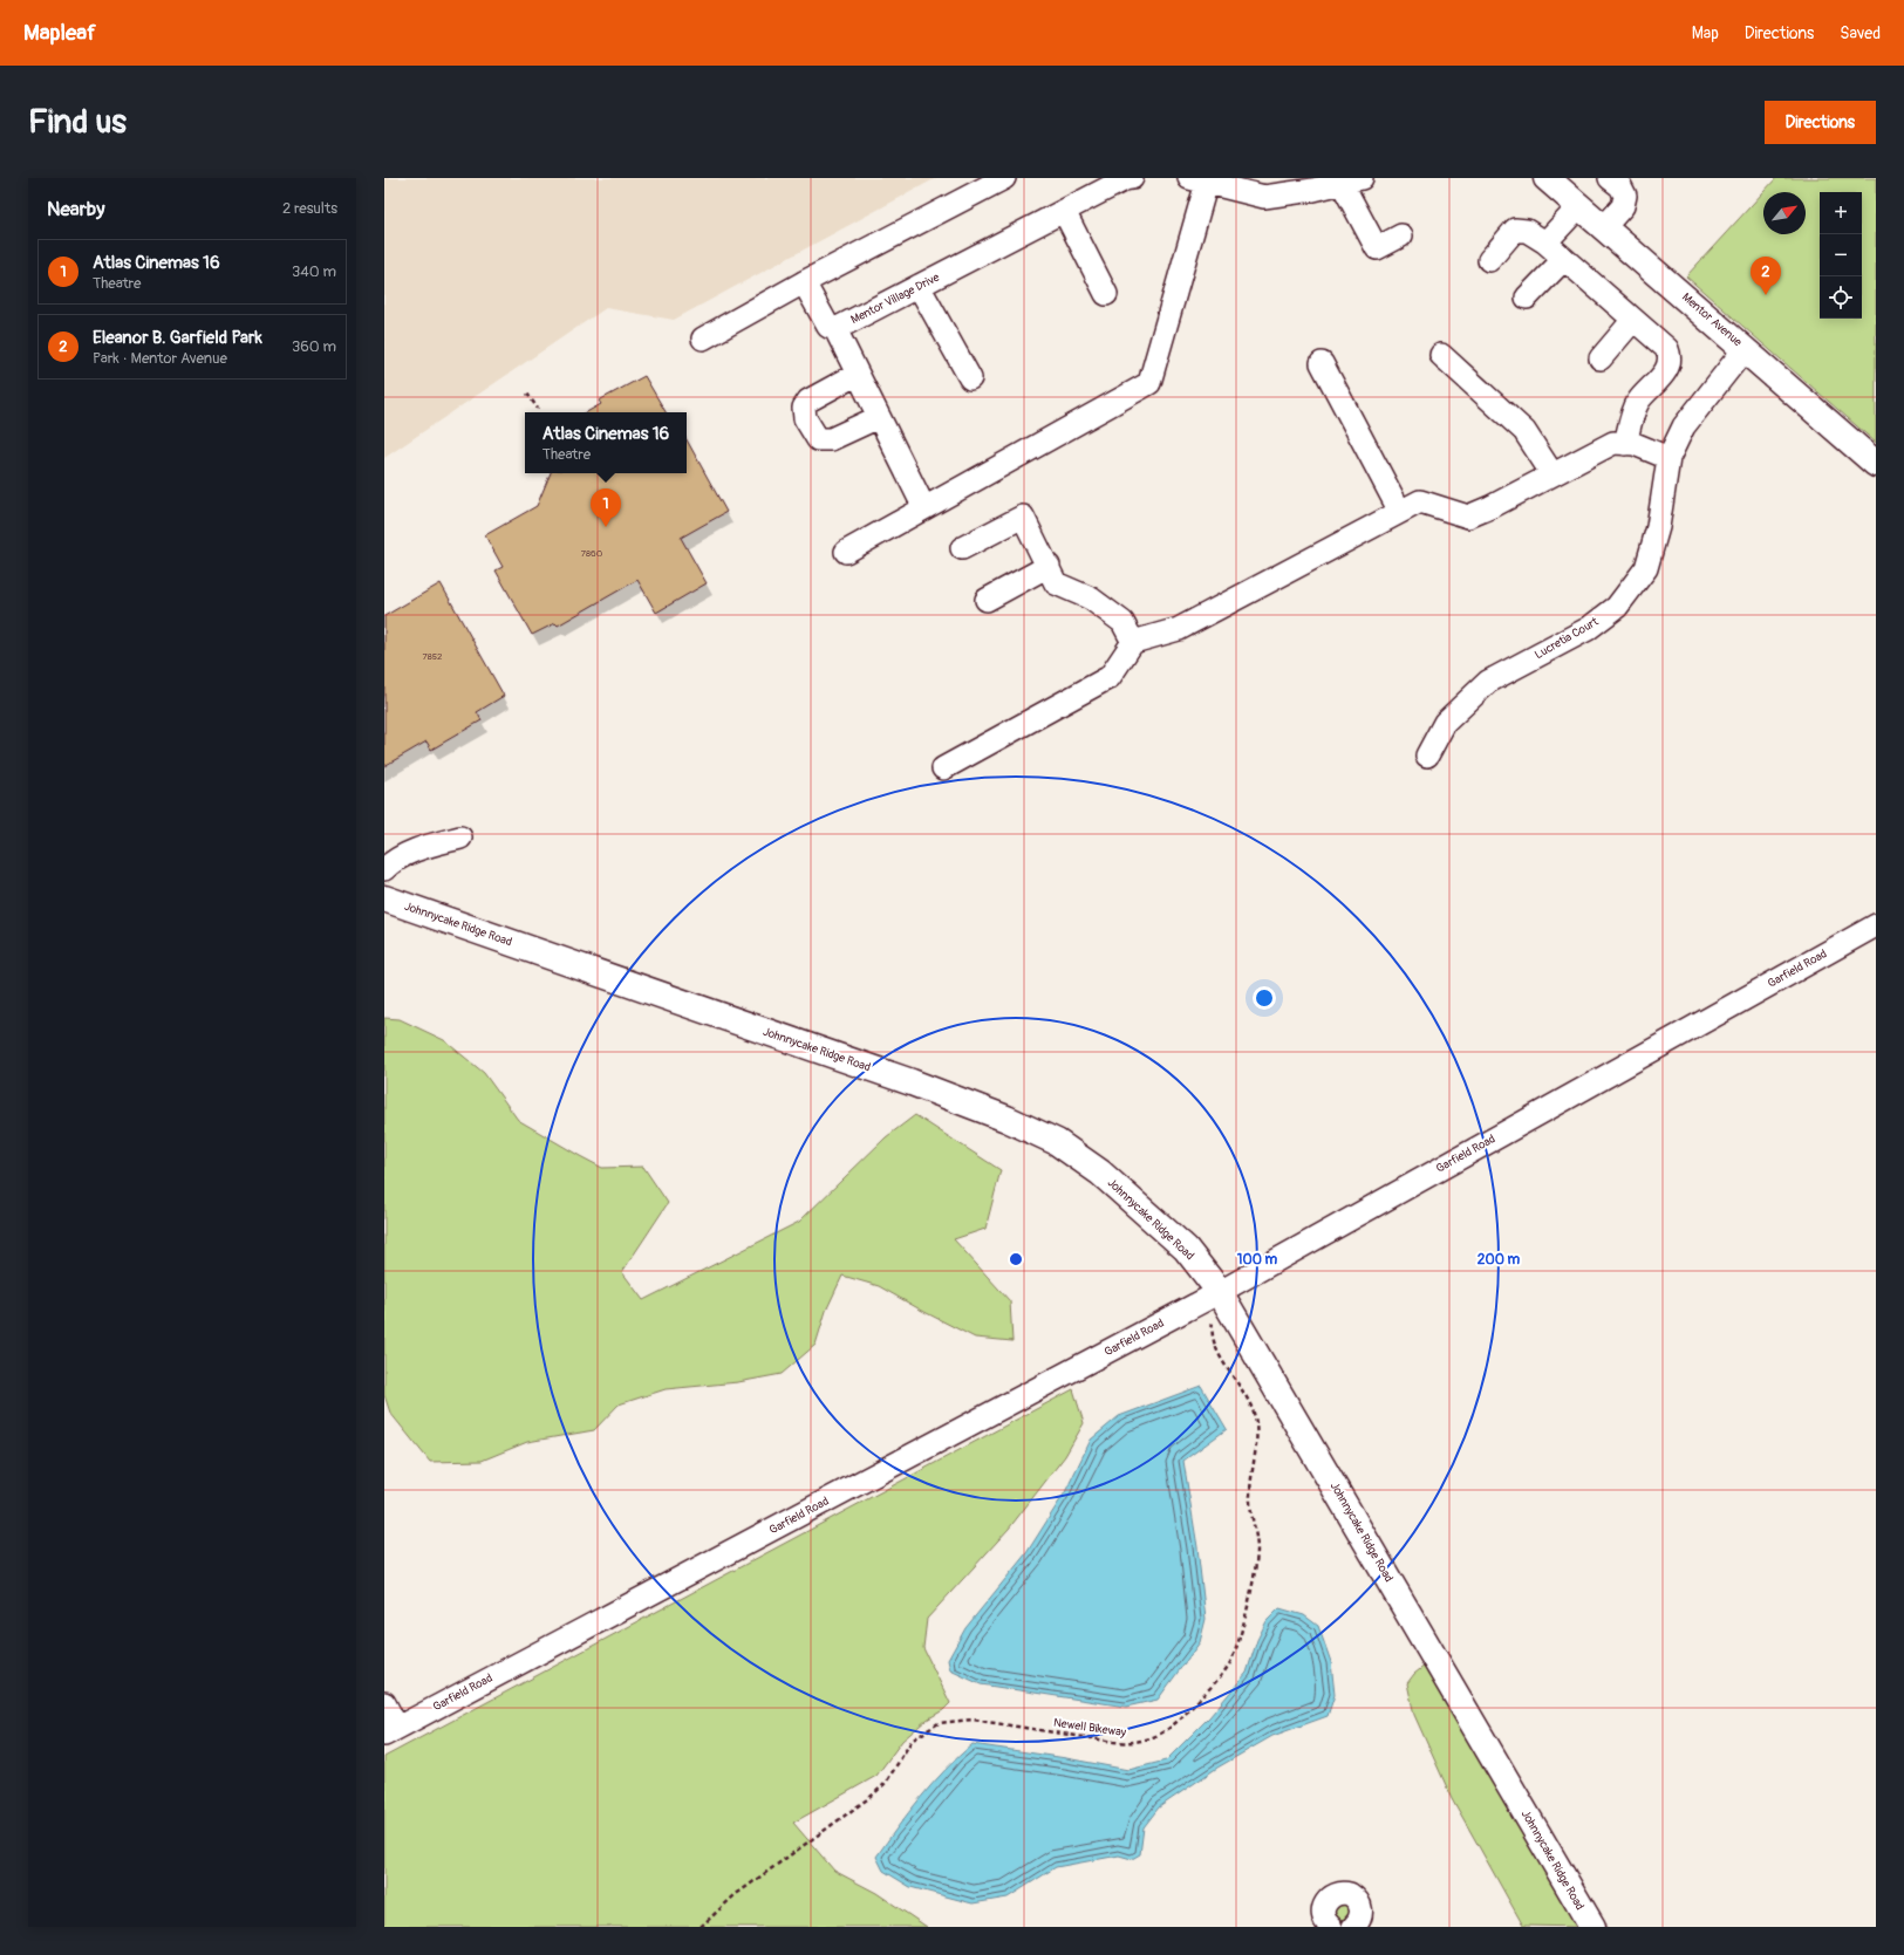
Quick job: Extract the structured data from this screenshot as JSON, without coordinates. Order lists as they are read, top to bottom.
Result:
{
  "streets": {
    "main road": ["Mentor Avenue", "Johnnycake Ridge Road"],
    "street": ["Mentor Village Drive", "Lucretia Court", "Garfield Road"],
    "path": ["Newell Bikeway"]
  },
  "crossings": [
    ["Mentor Avenue", "Lucretia Court"],
    ["Johnnycake Ridge Road", "Garfield Road"],
    ["Johnnycake Ridge Road", "Newell Bikeway"],
    ["Garfield Road", "Newell Bikeway"]
  ],
  "house_numbers": ["7860", "7852"],
  "north": "top right",
  "page": {
    "header": "Mapleaf",
    "nav": ["Map", "Directions", "Saved"],
    "buttons": "Directions",
    "title": "Find us",
    "heading": ["Nearby", "2 results"],
    "map_buttons": ["+", "−"],
    "list": [
      {
        "mark": "1",
        "name": "Atlas Cinemas 16",
        "note": "Theatre",
        "value": "340 m"
      },
      {
        "mark": "2",
        "name": "Eleanor B. Garfield Park",
        "note": "Park · Mentor Avenue",
        "value": "360 m"
      }
    ],
    "pins": ["2", "1"],
    "popup": ["Atlas Cinemas 16", "Theatre"]
  },
  "rings": ["100 m", "200 m"]
}
